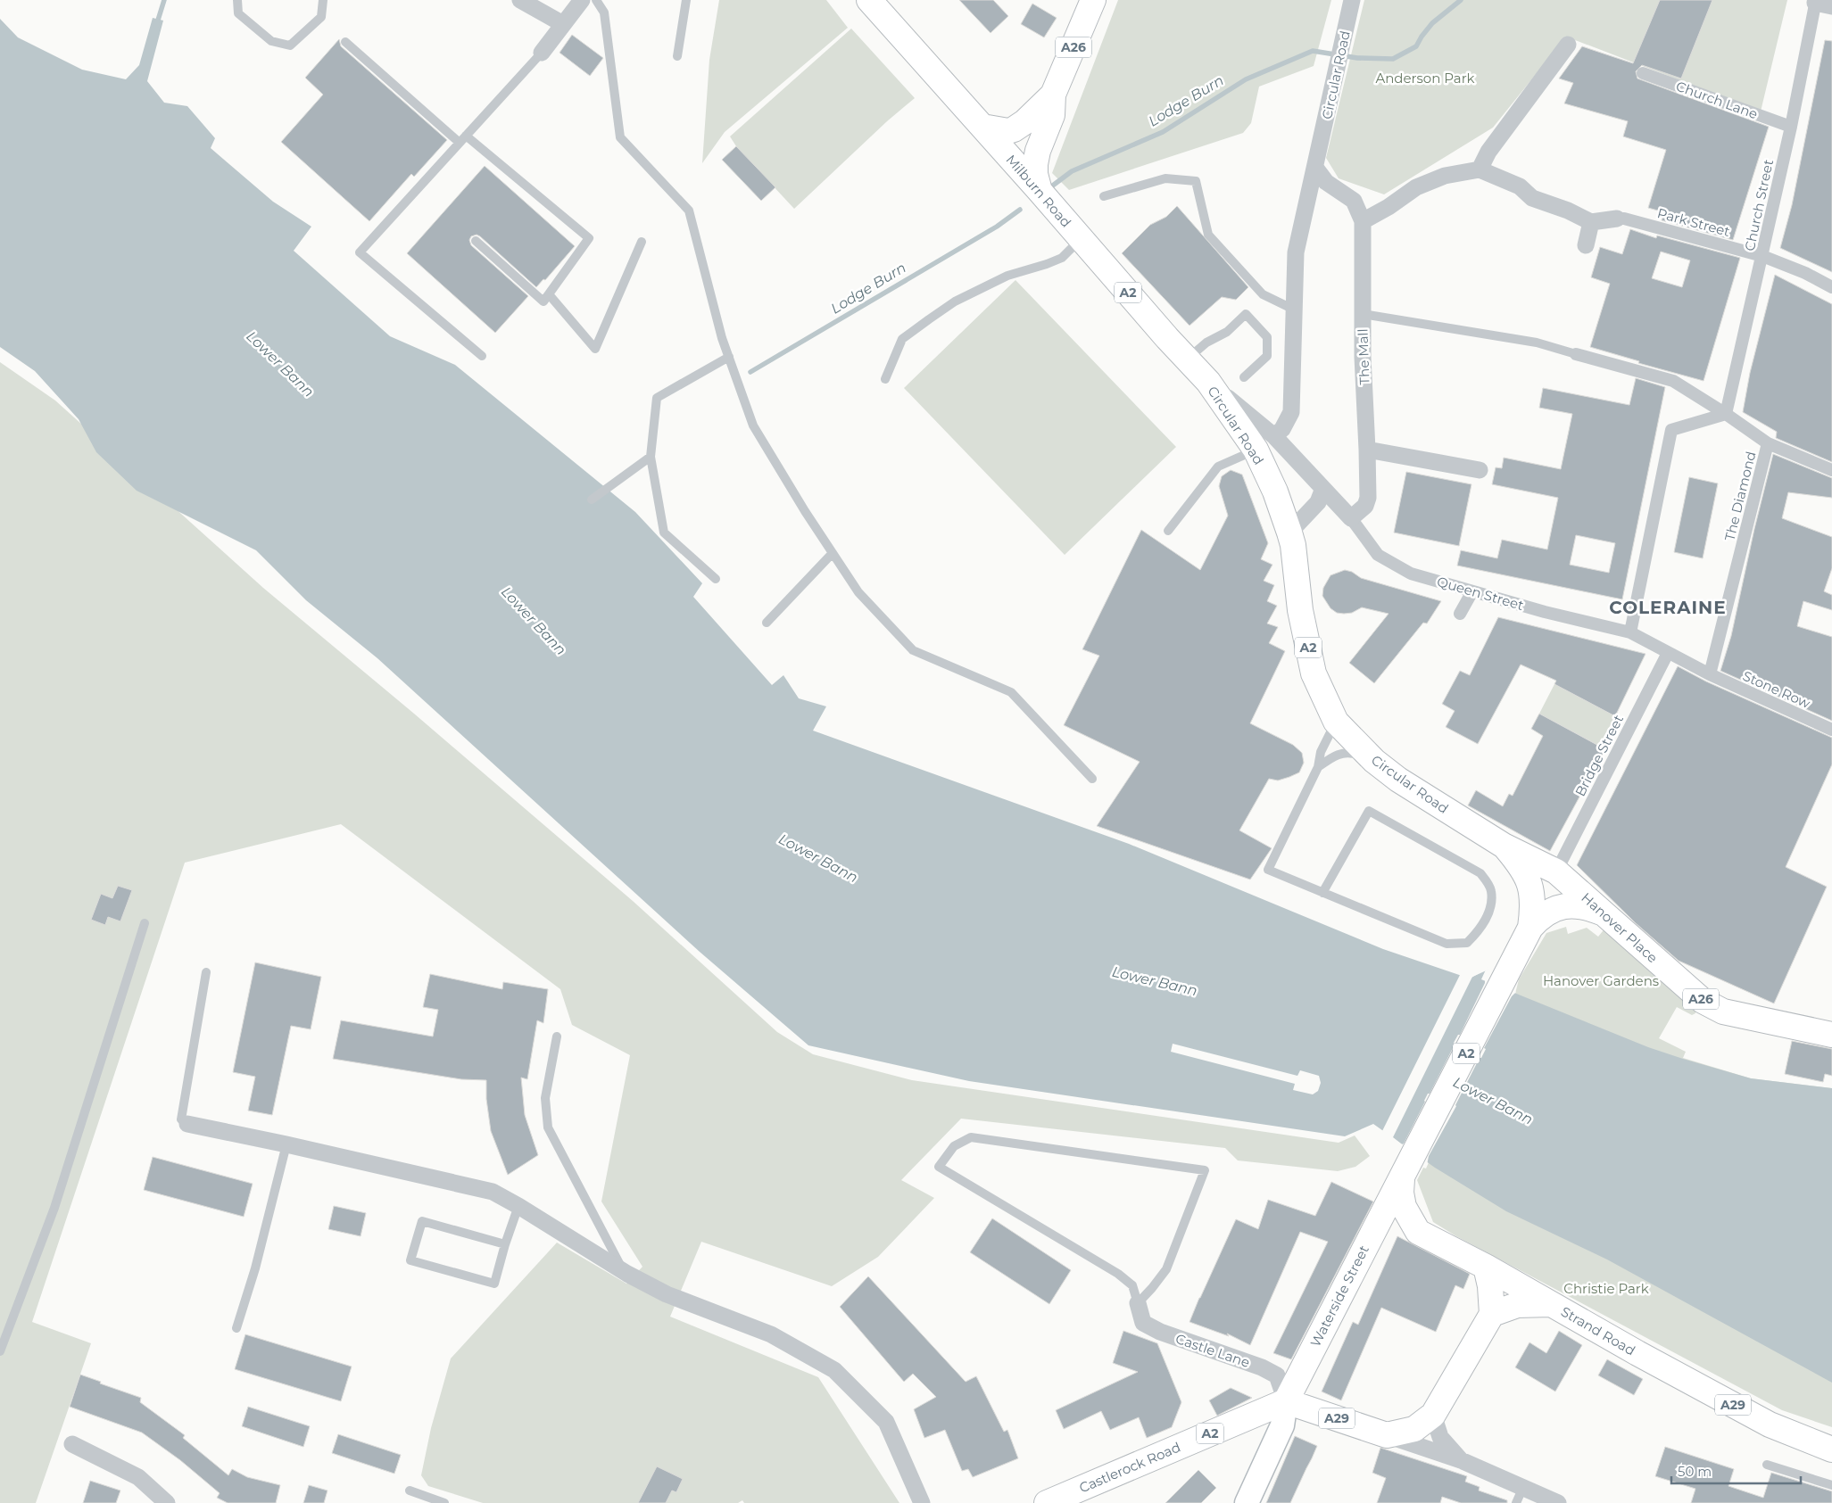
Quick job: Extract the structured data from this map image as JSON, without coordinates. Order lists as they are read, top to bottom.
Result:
{
  "streets": {
    "main road": [
      "A26",
      "Circular Road",
      "Milburn Road",
      "A2",
      "Hanover Place",
      "Waterside Street",
      "Strand Road",
      "A29",
      "Castlerock Road"
    ],
    "street": [
      "Church Lane",
      "Church Street",
      "Park Street",
      "The Mall",
      "The Diamond",
      "Queen Street",
      "Stone Row",
      "Bridge Street",
      "Castle Lane"
    ]
  },
  "crossings": [
    ["A26", "Milburn Road"],
    ["Circular Road", "Milburn Road"],
    ["Circular Road", "A2"],
    ["Circular Road", "The Mall"],
    ["Circular Road", "Bridge Street"],
    ["Circular Road", "Hanover Place"],
    ["Church Lane", "Church Street"],
    ["Church Street", "Park Street"],
    ["Church Street", "The Diamond"],
    ["A2", "Hanover Place"],
    ["A2", "Waterside Street"],
    ["The Mall", "Queen Street"],
    ["The Diamond", "Stone Row"],
    ["Bridge Street", "Hanover Place"],
    ["Waterside Street", "Strand Road"],
    ["Waterside Street", "Castle Lane"],
    ["Waterside Street", "A29"],
    ["Waterside Street", "Castlerock Road"],
    ["Castle Lane", "A29"],
    ["Castle Lane", "Castlerock Road"],
    ["A29", "Castlerock Road"]
  ],
  "districts": ["COLERAINE"],
  "water": ["Lodge Burn", "Lower Bann"],
  "parks": ["Anderson Park", "Hanover Gardens", "Christie Park"],
  "scale_bar": "50 m"
}
